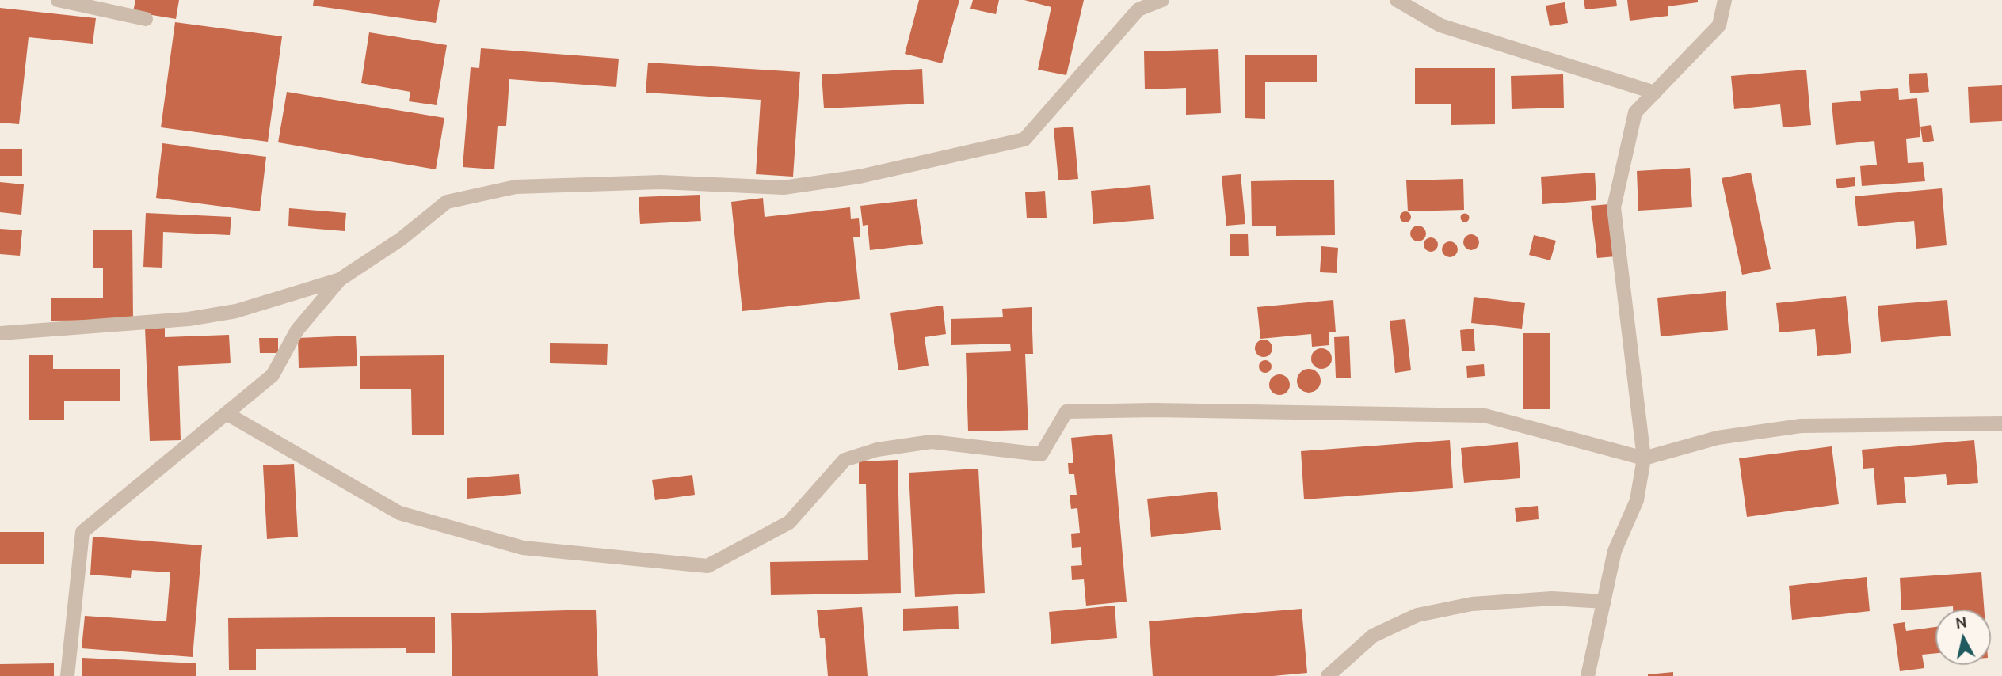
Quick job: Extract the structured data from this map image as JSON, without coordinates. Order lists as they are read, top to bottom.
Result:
{
  "north": "top"
}
